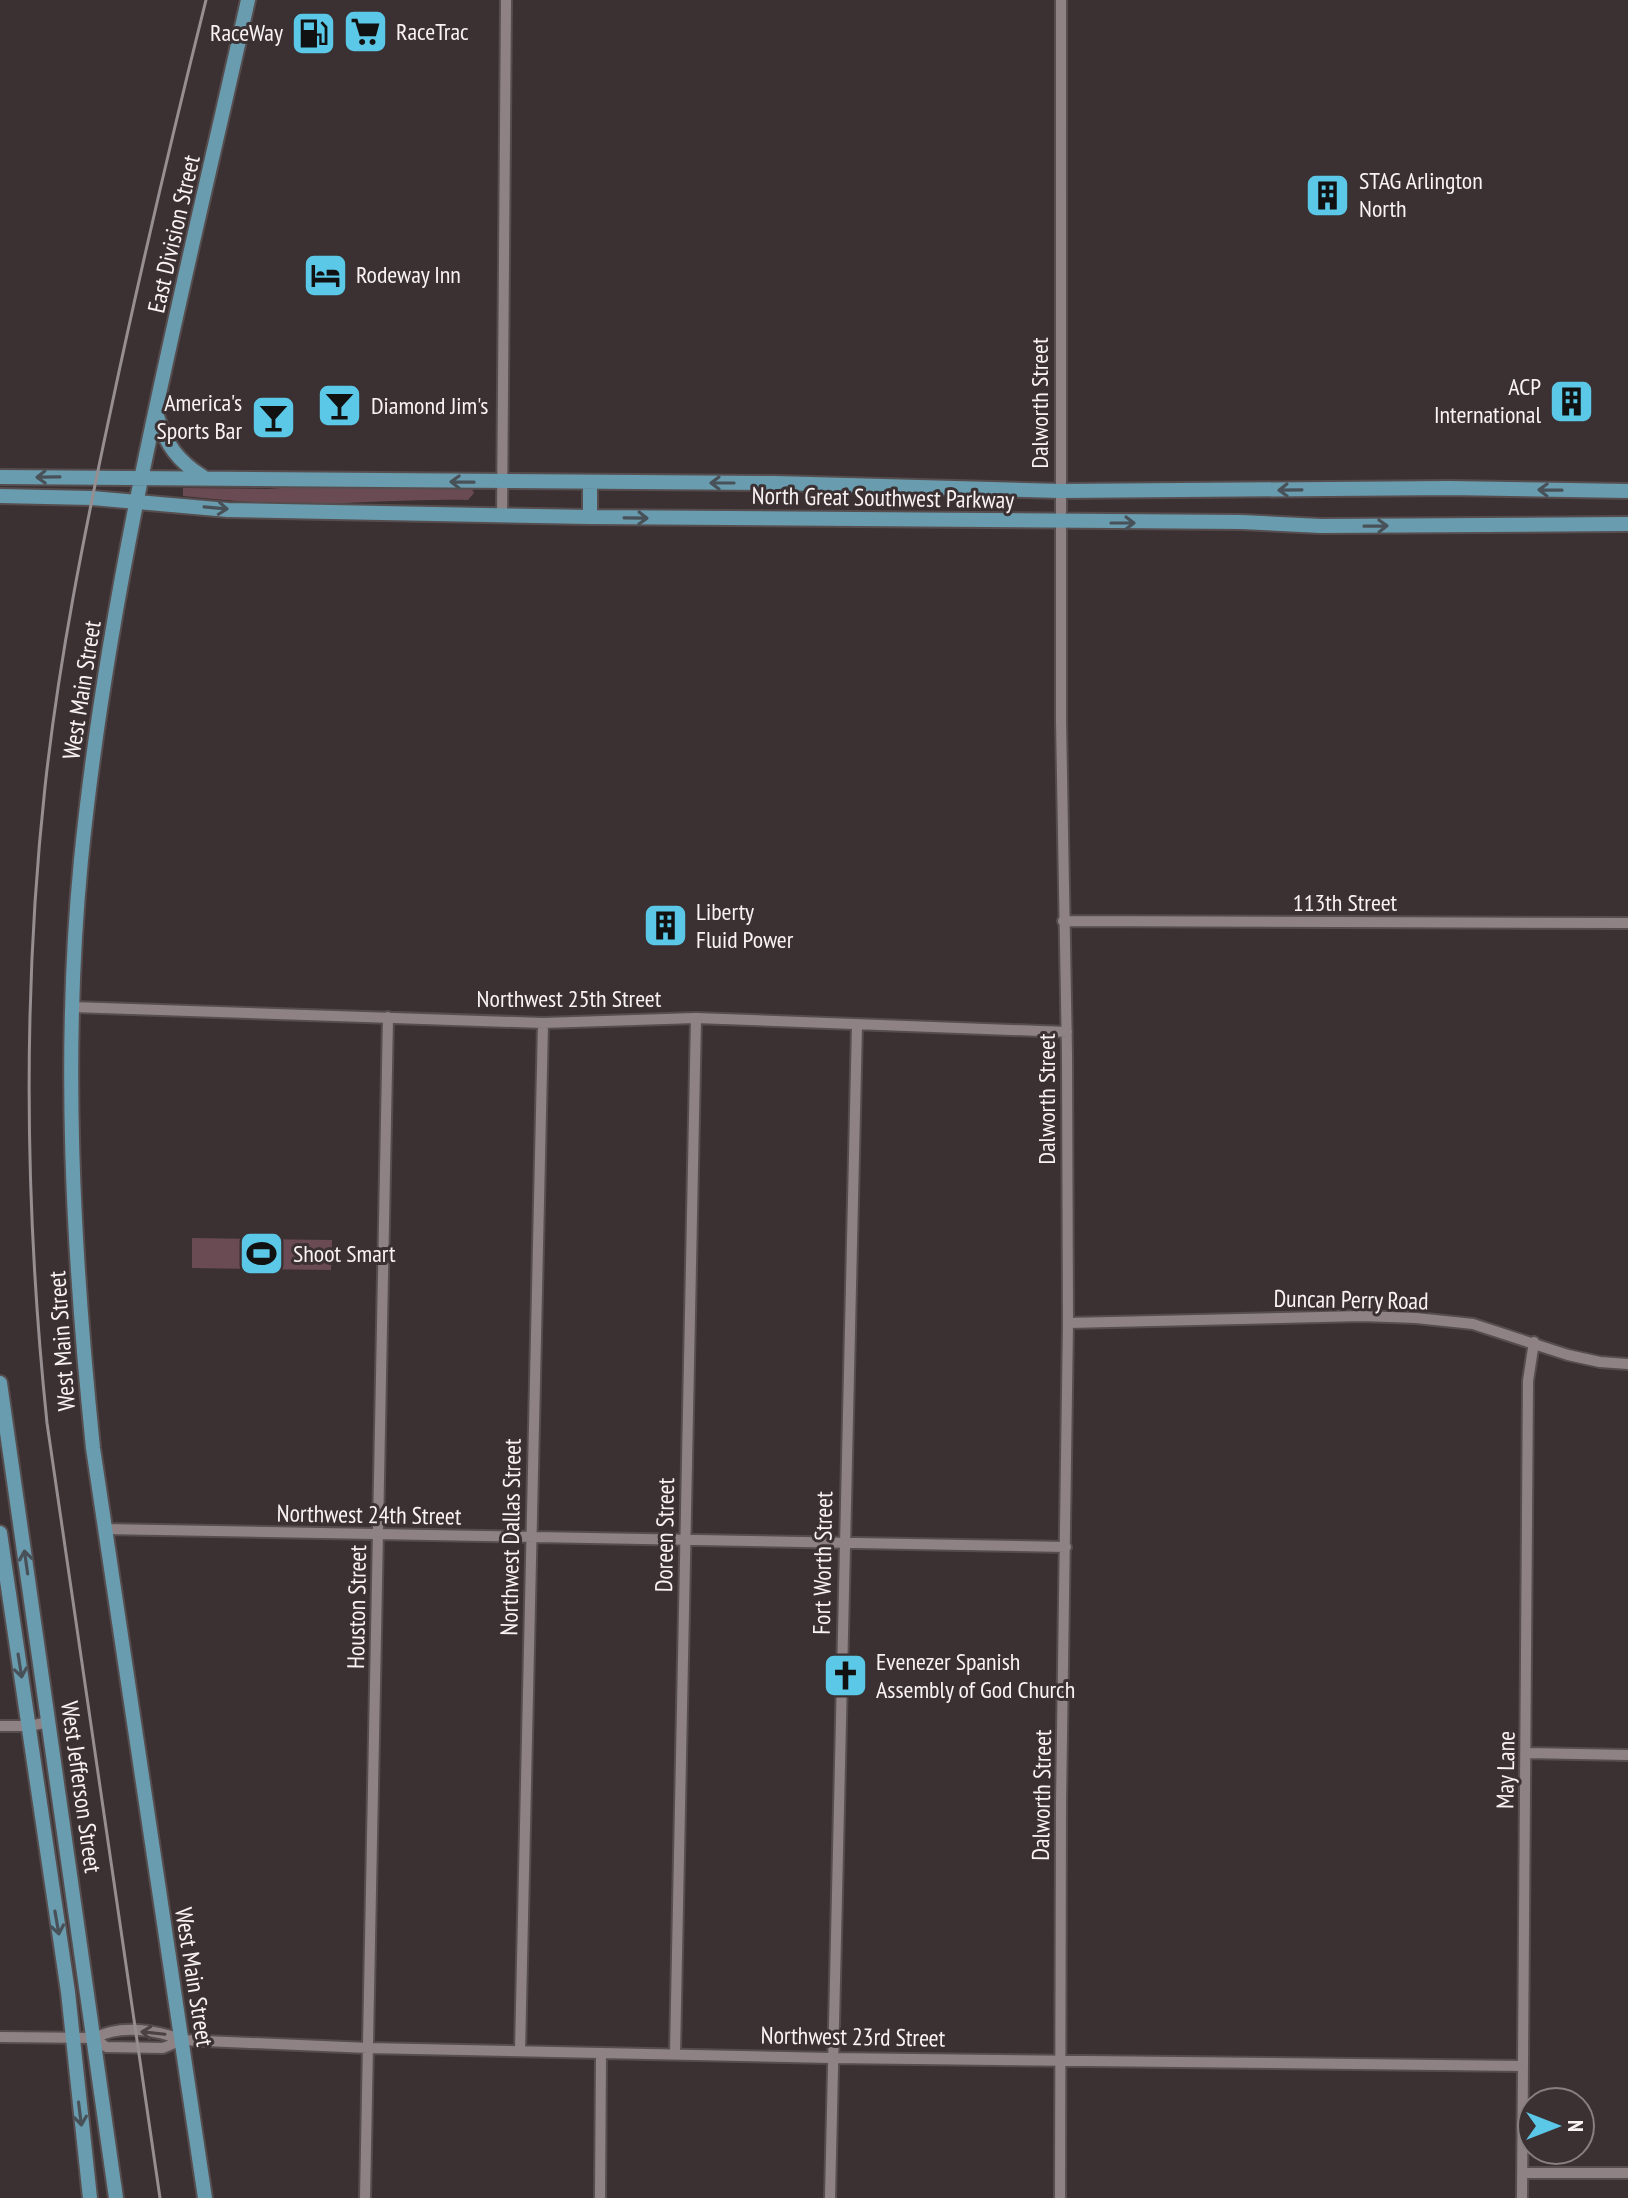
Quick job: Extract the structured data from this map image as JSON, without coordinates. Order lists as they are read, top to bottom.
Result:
{
  "streets": {
    "main road": [
      "East Division Street",
      "North Great Southwest Parkway",
      "West Main Street",
      "West Jefferson Street"
    ],
    "street": [
      "Dalworth Street",
      "113th Street",
      "Northwest 25th Street",
      "Duncan Perry Road",
      "Northwest 24th Street",
      "Doreen Street",
      "Northwest Dallas Street",
      "Fort Worth Street",
      "Houston Street",
      "May Lane",
      "Northwest 23rd Street"
    ]
  },
  "crossings": [
    ["East Division Street", "North Great Southwest Parkway"],
    ["East Division Street", "West Main Street"],
    ["Dalworth Street", "North Great Southwest Parkway"],
    ["Dalworth Street", "113th Street"],
    ["Dalworth Street", "Northwest 25th Street"],
    ["Dalworth Street", "Duncan Perry Road"],
    ["Dalworth Street", "Northwest 24th Street"],
    ["Dalworth Street", "Northwest 23rd Street"],
    ["North Great Southwest Parkway", "West Main Street"],
    ["West Main Street", "Northwest 25th Street"],
    ["West Main Street", "Northwest 24th Street"],
    ["West Main Street", "Northwest 23rd Street"],
    ["Northwest 25th Street", "Doreen Street"],
    ["Northwest 25th Street", "Northwest Dallas Street"],
    ["Northwest 25th Street", "Fort Worth Street"],
    ["Northwest 25th Street", "Houston Street"],
    ["Duncan Perry Road", "May Lane"],
    ["Northwest 24th Street", "Doreen Street"],
    ["Northwest 24th Street", "Northwest Dallas Street"],
    ["Northwest 24th Street", "Fort Worth Street"],
    ["Northwest 24th Street", "Houston Street"],
    ["Doreen Street", "Northwest 23rd Street"],
    ["Northwest Dallas Street", "Northwest 23rd Street"],
    ["Fort Worth Street", "Northwest 23rd Street"],
    ["Houston Street", "Northwest 23rd Street"],
    ["May Lane", "Northwest 23rd Street"],
    ["West Jefferson Street", "Northwest 23rd Street"]
  ],
  "places": {
    "supermarket": ["RaceTrac"],
    "fuel station": ["RaceWay"],
    "building": ["STAG Arlington North", "ACP International", "Liberty Fluid Power"],
    "hotel": ["Rodeway Inn"],
    "bar": ["Diamond Jim's", "America's Sports Bar"],
    "sports": ["Shoot Smart"],
    "church": ["Evenezer Spanish Assembly of God Church"]
  },
  "north": "right"
}
